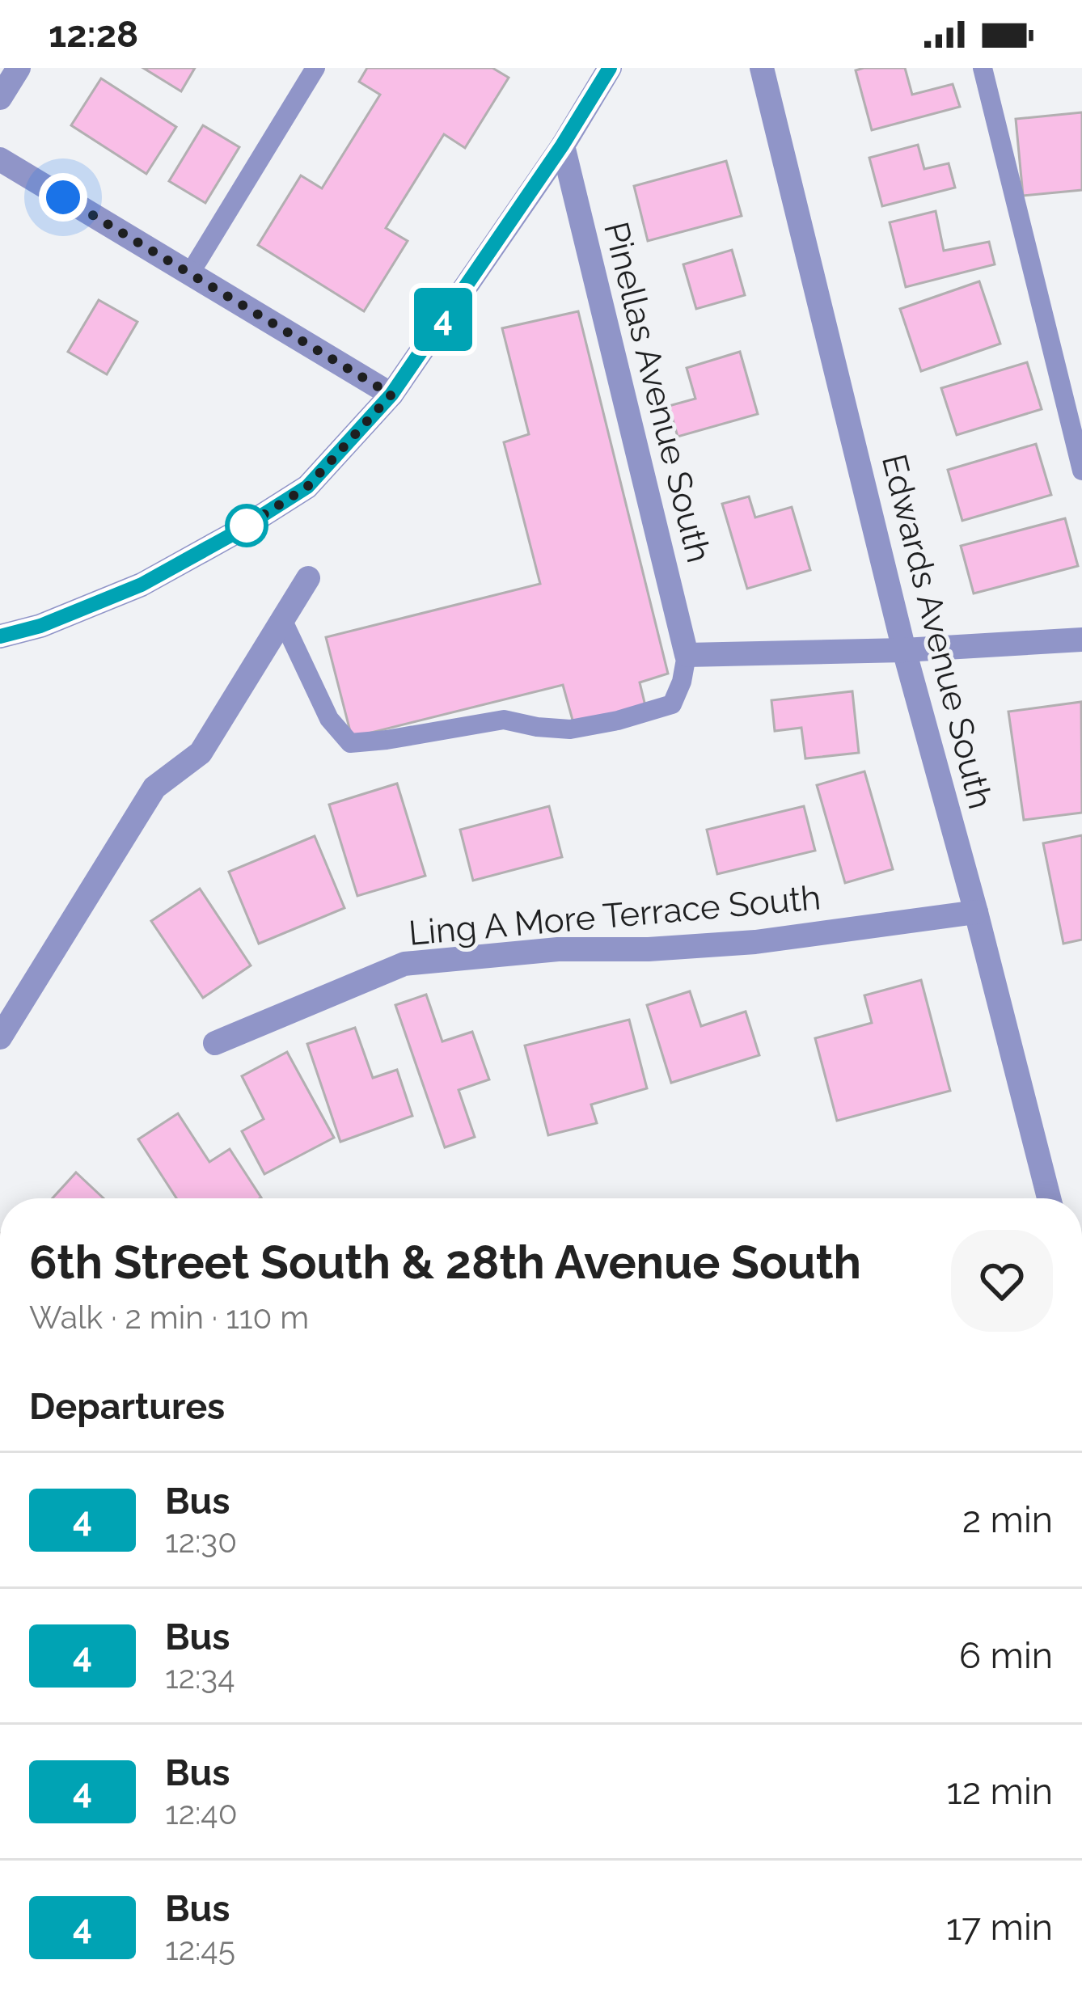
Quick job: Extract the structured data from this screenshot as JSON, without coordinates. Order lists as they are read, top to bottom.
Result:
{
  "streets": {
    "street": ["Pinellas Avenue South", "Edwards Avenue South", "Ling A More Terrace South"]
  },
  "crossings": [
    ["Edwards Avenue South", "Ling A More Terrace South"]
  ],
  "lines": ["bus line 4"],
  "page": {
    "status": "12:28",
    "on_map": "4",
    "heading": [
      ["6th Street South & 28th Avenue South", "Walk · 2 min · 110 m"],
      "Departures"
    ],
    "list": [
      {
        "mark": "4",
        "name": "Bus",
        "note": "12:30",
        "value": "2 min"
      },
      {
        "mark": "4",
        "name": "Bus",
        "note": "12:34",
        "value": "6 min"
      },
      {
        "mark": "4",
        "name": "Bus",
        "note": "12:40",
        "value": "12 min"
      },
      {
        "mark": "4",
        "name": "Bus",
        "note": "12:45",
        "value": "17 min"
      }
    ]
  }
}
